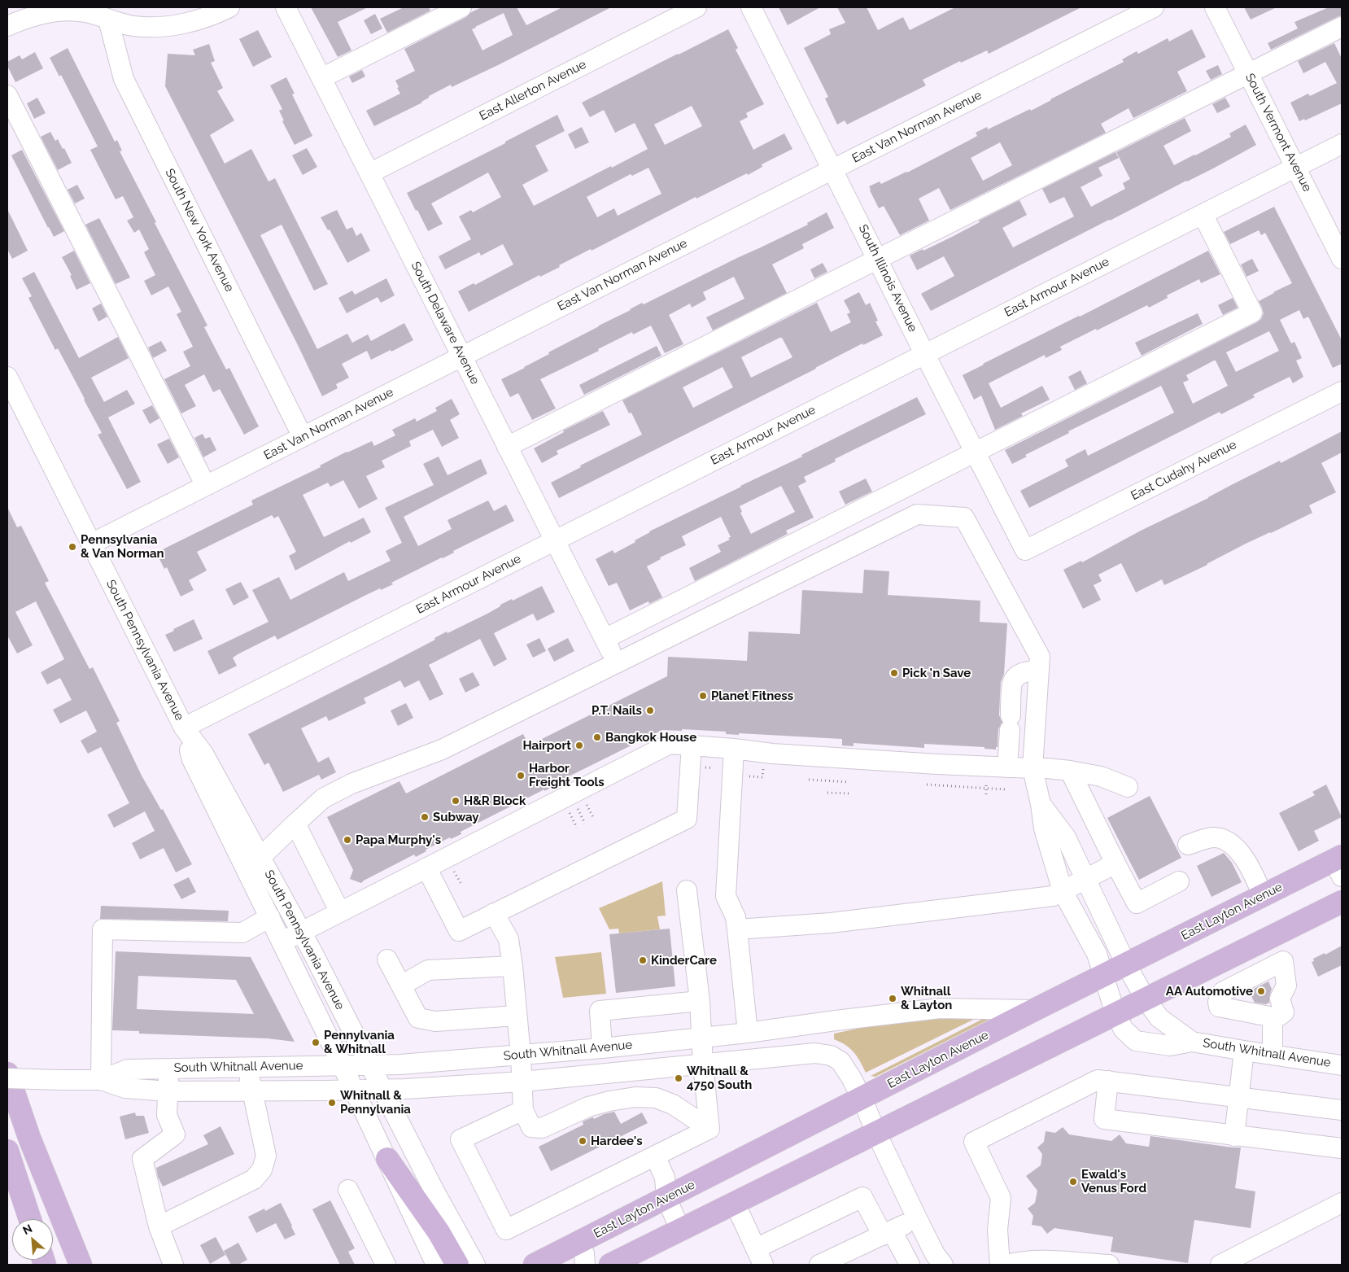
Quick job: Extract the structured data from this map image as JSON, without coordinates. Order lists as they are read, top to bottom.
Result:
{
  "streets": {
    "main road": ["East Layton Avenue"],
    "street": [
      "East Allerton Avenue",
      "East Van Norman Avenue",
      "South Vermont Avenue",
      "South New York Avenue",
      "South Illinois Avenue",
      "East Armour Avenue",
      "South Delaware Avenue",
      "East Cudahy Avenue",
      "South Pennsylvania Avenue",
      "South Whitnall Avenue"
    ]
  },
  "crossings": [
    ["East Allerton Avenue", "South Delaware Avenue"],
    ["East Van Norman Avenue", "South New York Avenue"],
    ["East Van Norman Avenue", "South Illinois Avenue"],
    ["East Van Norman Avenue", "South Delaware Avenue"],
    ["East Van Norman Avenue", "South Pennsylvania Avenue"],
    ["South Vermont Avenue", "East Armour Avenue"],
    ["South Illinois Avenue", "East Armour Avenue"],
    ["South Illinois Avenue", "East Cudahy Avenue"],
    ["East Armour Avenue", "South Delaware Avenue"],
    ["East Armour Avenue", "South Pennsylvania Avenue"],
    ["South Delaware Avenue", "South Whitnall Avenue"],
    ["South Pennsylvania Avenue", "South Whitnall Avenue"],
    ["East Layton Avenue", "South Whitnall Avenue"]
  ],
  "places": [
    "Pennsylvania & Van Norman",
    "Pick 'n Save",
    "Planet Fitness",
    "P.T. Nails",
    "Bangkok House",
    "Hairport",
    "Harbor Freight Tools",
    "H&R Block",
    "Subway",
    "Papa Murphy's",
    "KinderCare",
    "AA Automotive",
    "Whitnall & Layton",
    "Pennylvania & Whitnall",
    "Whitnall & 4750 South",
    "Whitnall & Pennylvania",
    "Hardee's",
    "Ewald's Venus Ford"
  ],
  "north": "top left"
}
